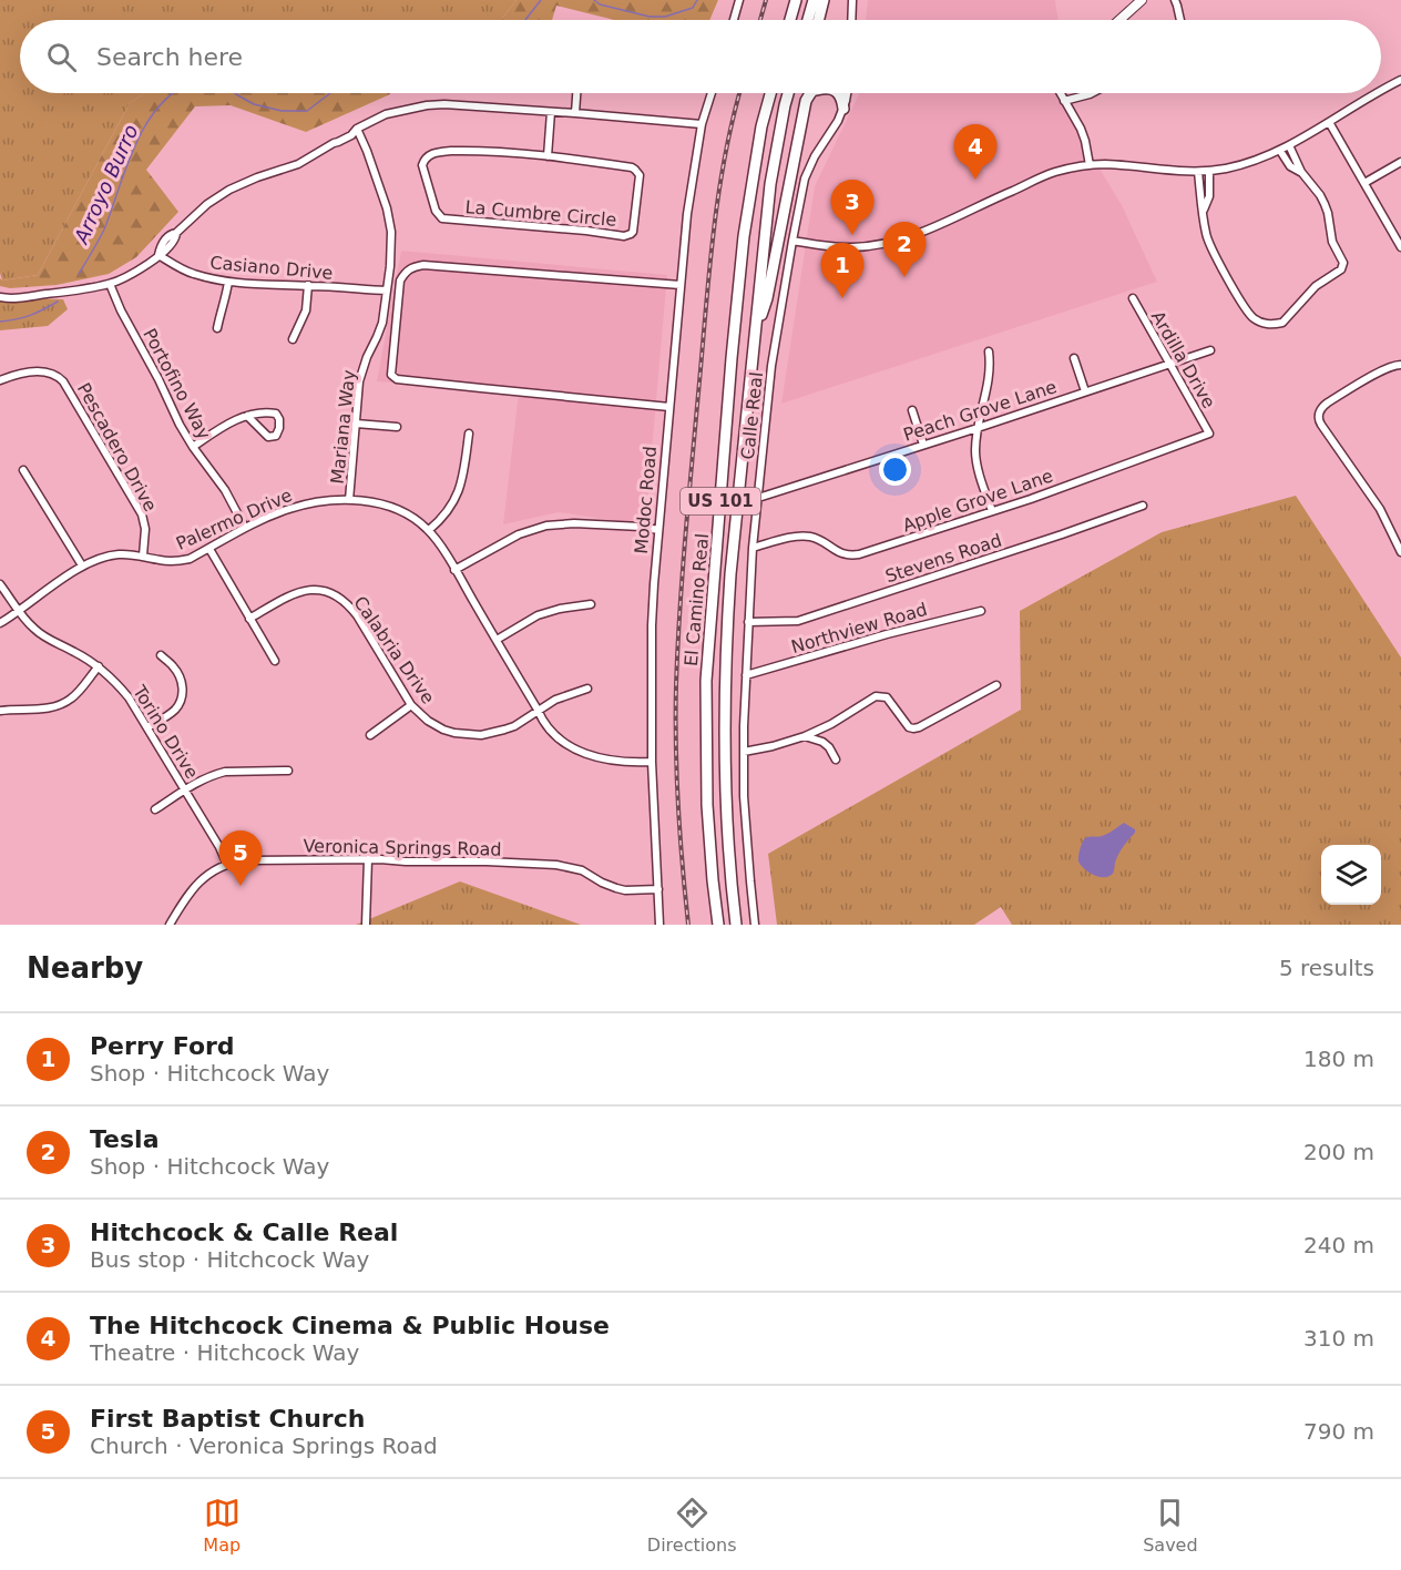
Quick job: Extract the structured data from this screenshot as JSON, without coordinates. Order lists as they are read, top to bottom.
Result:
{
  "streets": {
    "highway": ["US 101", "El Camino Real"],
    "street": [
      "La Cumbre Circle",
      "Casiano Drive",
      "Ardilla Drive",
      "Portofino Way",
      "Peach Grove Lane",
      "Calle Real",
      "Mariana Way",
      "Pescadero Drive",
      "Modoc Road",
      "Apple Grove Lane",
      "Palermo Drive",
      "Stevens Road",
      "Northview Road",
      "Calabria Drive",
      "Torino Drive",
      "Veronica Springs Road"
    ]
  },
  "crossings": [
    ["Casiano Drive", "Mariana Way"],
    ["Ardilla Drive", "Peach Grove Lane"],
    ["Ardilla Drive", "Apple Grove Lane"],
    ["Portofino Way", "Palermo Drive"],
    ["Peach Grove Lane", "Calle Real"],
    ["Calle Real", "Apple Grove Lane"],
    ["Calle Real", "Stevens Road"],
    ["Calle Real", "Northview Road"],
    ["Mariana Way", "Palermo Drive"],
    ["Pescadero Drive", "Palermo Drive"],
    ["Modoc Road", "Palermo Drive"],
    ["Modoc Road", "Veronica Springs Road"],
    ["Palermo Drive", "Calabria Drive"],
    ["Palermo Drive", "Torino Drive"],
    ["Torino Drive", "Veronica Springs Road"]
  ],
  "water": ["Arroyo Burro"],
  "page": {
    "search": "Search here",
    "pins": [
      "4",
      "3",
      "2",
      "1",
      "5"
    ],
    "heading": ["Nearby", "5 results"],
    "list": [
      {
        "mark": "1",
        "name": "Perry Ford",
        "note": "Shop · Hitchcock Way",
        "value": "180 m"
      },
      {
        "mark": "2",
        "name": "Tesla",
        "note": "Shop · Hitchcock Way",
        "value": "200 m"
      },
      {
        "mark": "3",
        "name": "Hitchcock & Calle Real",
        "note": "Bus stop · Hitchcock Way",
        "value": "240 m"
      },
      {
        "mark": "4",
        "name": "The Hitchcock Cinema & Public House",
        "note": "Theatre · Hitchcock Way",
        "value": "310 m"
      },
      {
        "mark": "5",
        "name": "First Baptist Church",
        "note": "Church · Veronica Springs Road",
        "value": "790 m"
      }
    ],
    "nav": ["Map", "Directions", "Saved"]
  }
}
